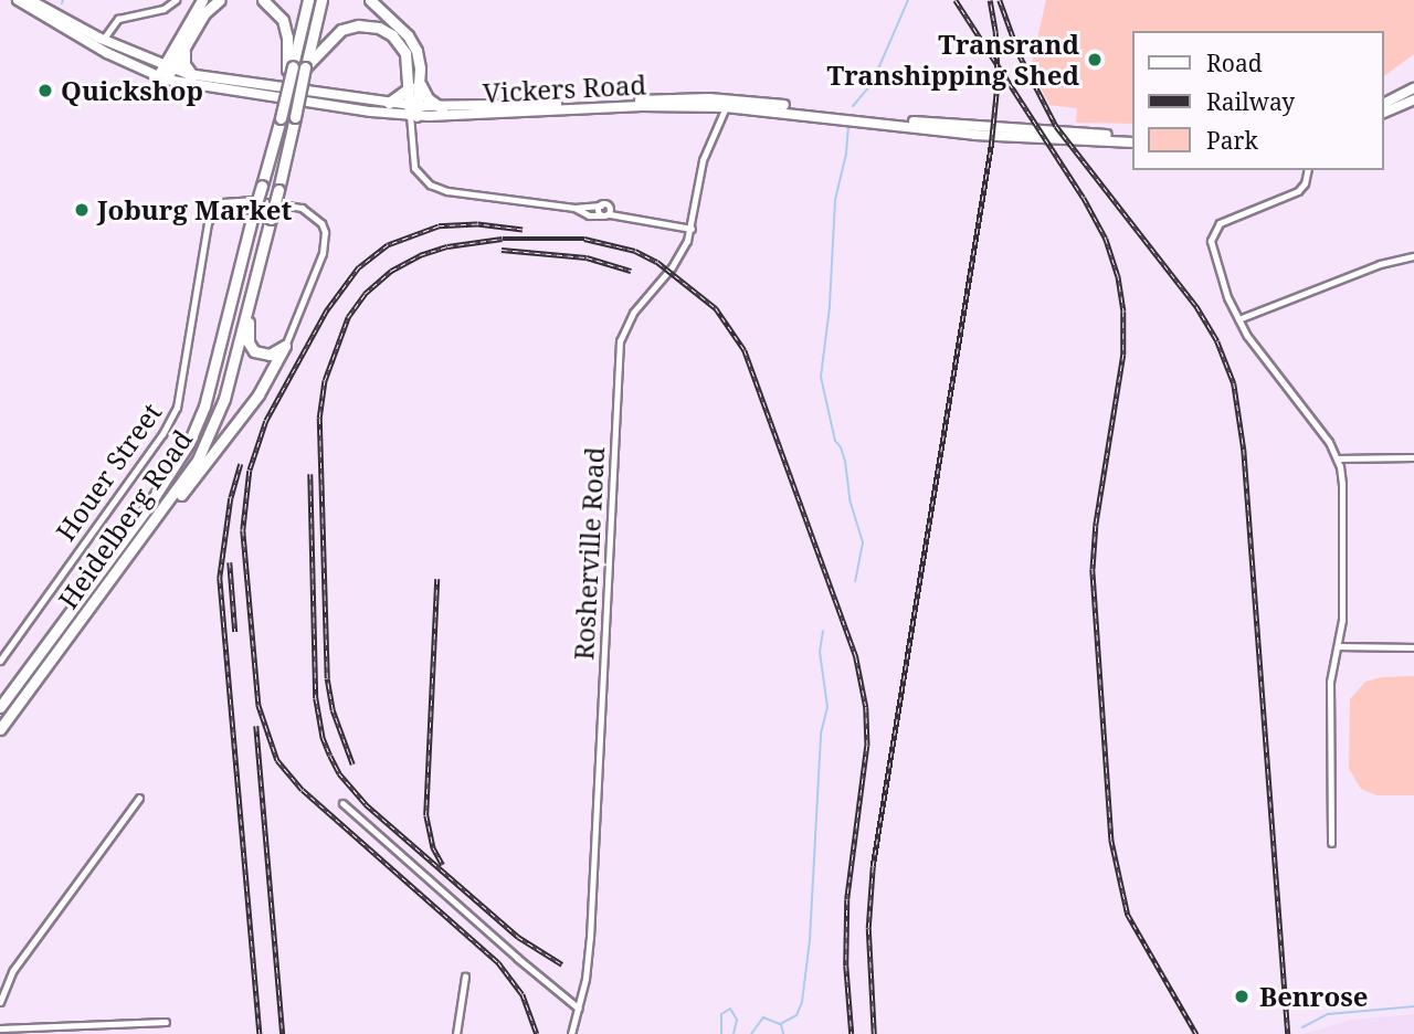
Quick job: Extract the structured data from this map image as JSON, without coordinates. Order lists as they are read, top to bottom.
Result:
{
  "streets": {
    "main road": ["Vickers Road", "Heidelberg Road"],
    "street": ["Houer Street", "Rosherville Road"]
  },
  "crossings": [
    ["Vickers Road", "Rosherville Road"]
  ],
  "places": [
    "Transrand Transhipping Shed",
    "Quickshop",
    "Joburg Market",
    "Benrose"
  ],
  "legend": ["Road", "Railway", "Park"]
}
